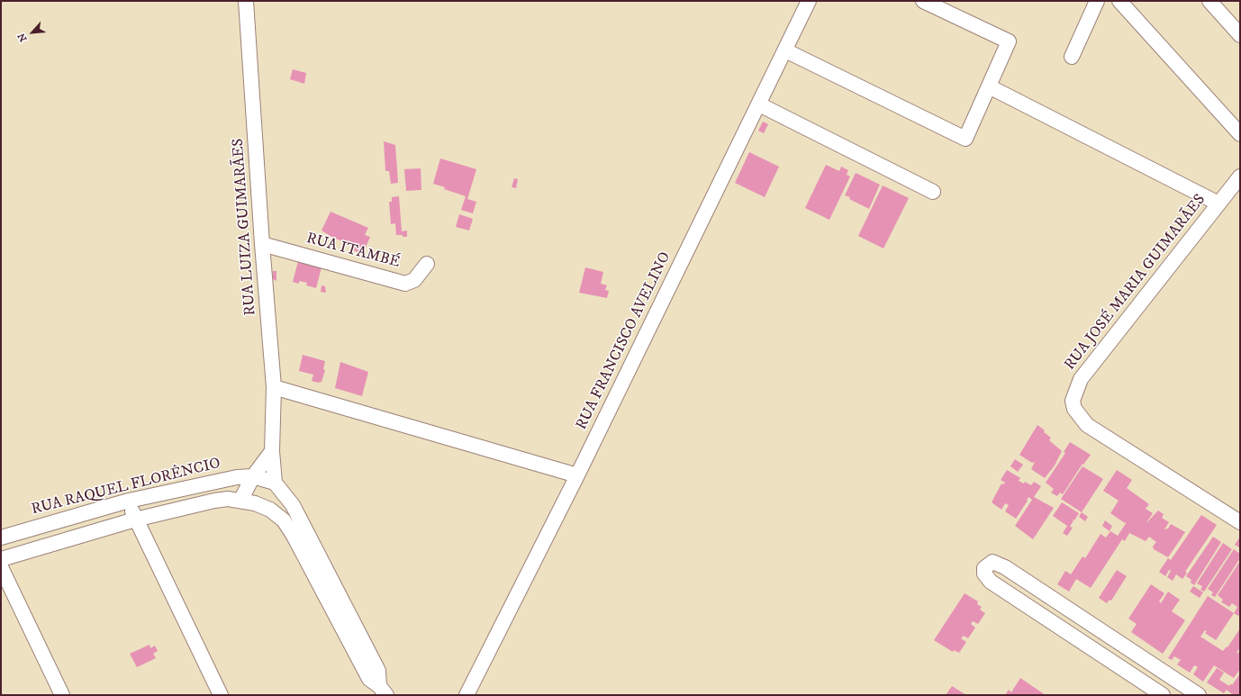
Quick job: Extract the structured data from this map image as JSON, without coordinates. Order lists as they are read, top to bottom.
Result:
{
  "streets": {
    "street": [
      "RUA LUIZA GUIMARÃES",
      "RUA ITAMBÉ",
      "RUA JOSÉ MARIA GUIMARÃES",
      "RUA FRANCISCO AVELINO",
      "RUA RAQUEL FLORÊNCIO"
    ]
  },
  "crossings": [
    ["RUA LUIZA GUIMARÃES", "RUA ITAMBÉ"],
    ["RUA LUIZA GUIMARÃES", "RUA RAQUEL FLORÊNCIO"]
  ],
  "north": "bottom left"
}
